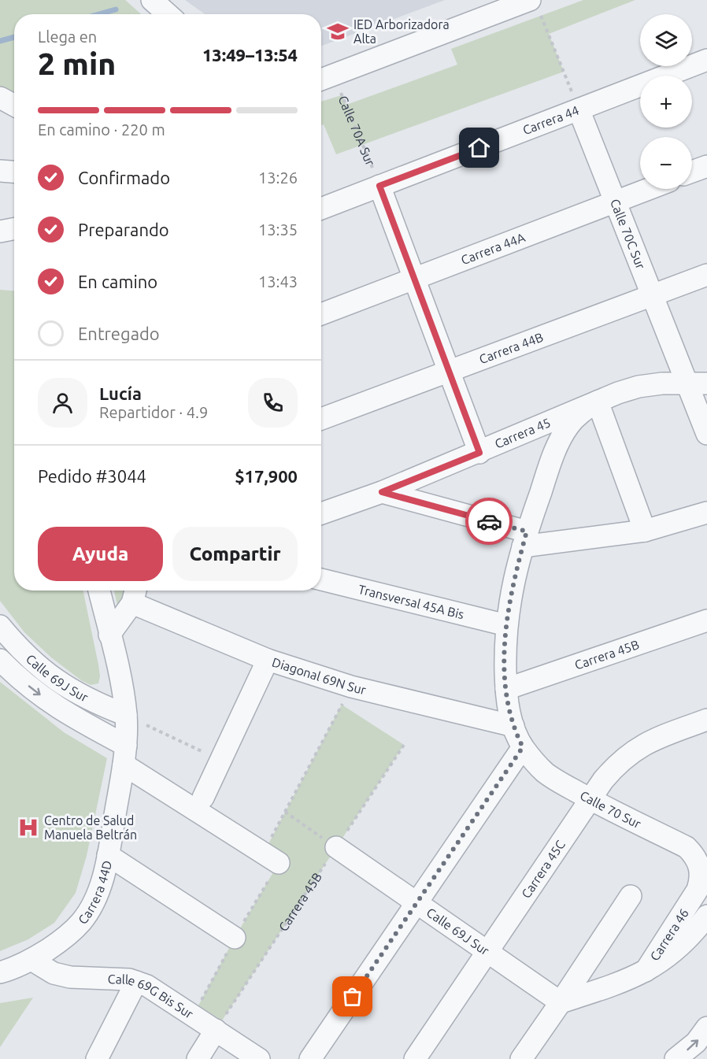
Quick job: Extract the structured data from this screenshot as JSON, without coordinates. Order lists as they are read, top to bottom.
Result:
{
  "streets": {
    "street": [
      "Carrera 44",
      "Calle 70C Sur",
      "Carrera 44A",
      "Carrera 44B",
      "Carrera 45",
      "Transversal 45A Bis",
      "Carrera 45B",
      "Diagonal 69N Sur",
      "Calle 69J Sur",
      "Calle 70 Sur",
      "Carrera 45C",
      "Carrera 44D",
      "Carrera 46",
      "Calle 69G Bis Sur"
    ],
    "path": ["Calle 70A Sur"]
  },
  "crossings": [
    ["Carrera 44", "Calle 70A Sur"],
    ["Carrera 44", "Calle 70C Sur"],
    ["Calle 70C Sur", "Carrera 44A"],
    ["Calle 70C Sur", "Carrera 44B"],
    ["Calle 70C Sur", "Carrera 45"],
    ["Carrera 45", "Calle 70 Sur"],
    ["Transversal 45A Bis", "Calle 70 Sur"],
    ["Carrera 45B", "Calle 69J Sur"],
    ["Carrera 45B", "Calle 70 Sur"],
    ["Carrera 45B", "Calle 69G Bis Sur"],
    ["Diagonal 69N Sur", "Calle 70 Sur"],
    ["Calle 69J Sur", "Carrera 45C"],
    ["Calle 69J Sur", "Carrera 44D"],
    ["Calle 69J Sur", "Carrera 46"],
    ["Calle 70 Sur", "Carrera 45C"],
    ["Calle 70 Sur", "Carrera 46"],
    ["Carrera 44D", "Calle 69G Bis Sur"]
  ],
  "places": {
    "school or university": ["IED Arborizadora Alta"],
    "hospital": ["Centro de Salud Manuela Beltrán"]
  },
  "page": {
    "map_buttons": ["+", "−"],
    "heading": ["2 min", "Llega en", "13:49–13:54"],
    "panel": [
      "Lucía",
      "Repartidor · 4.9",
      "Pedido #3044",
      "$17,900"
    ],
    "bar": "En camino · 220 m",
    "list": [
      ["Confirmado", "13:26"],
      ["Preparando", "13:35"],
      ["En camino", "13:43"],
      "Entregado"
    ],
    "buttons": ["Ayuda", "Compartir"]
  }
}
